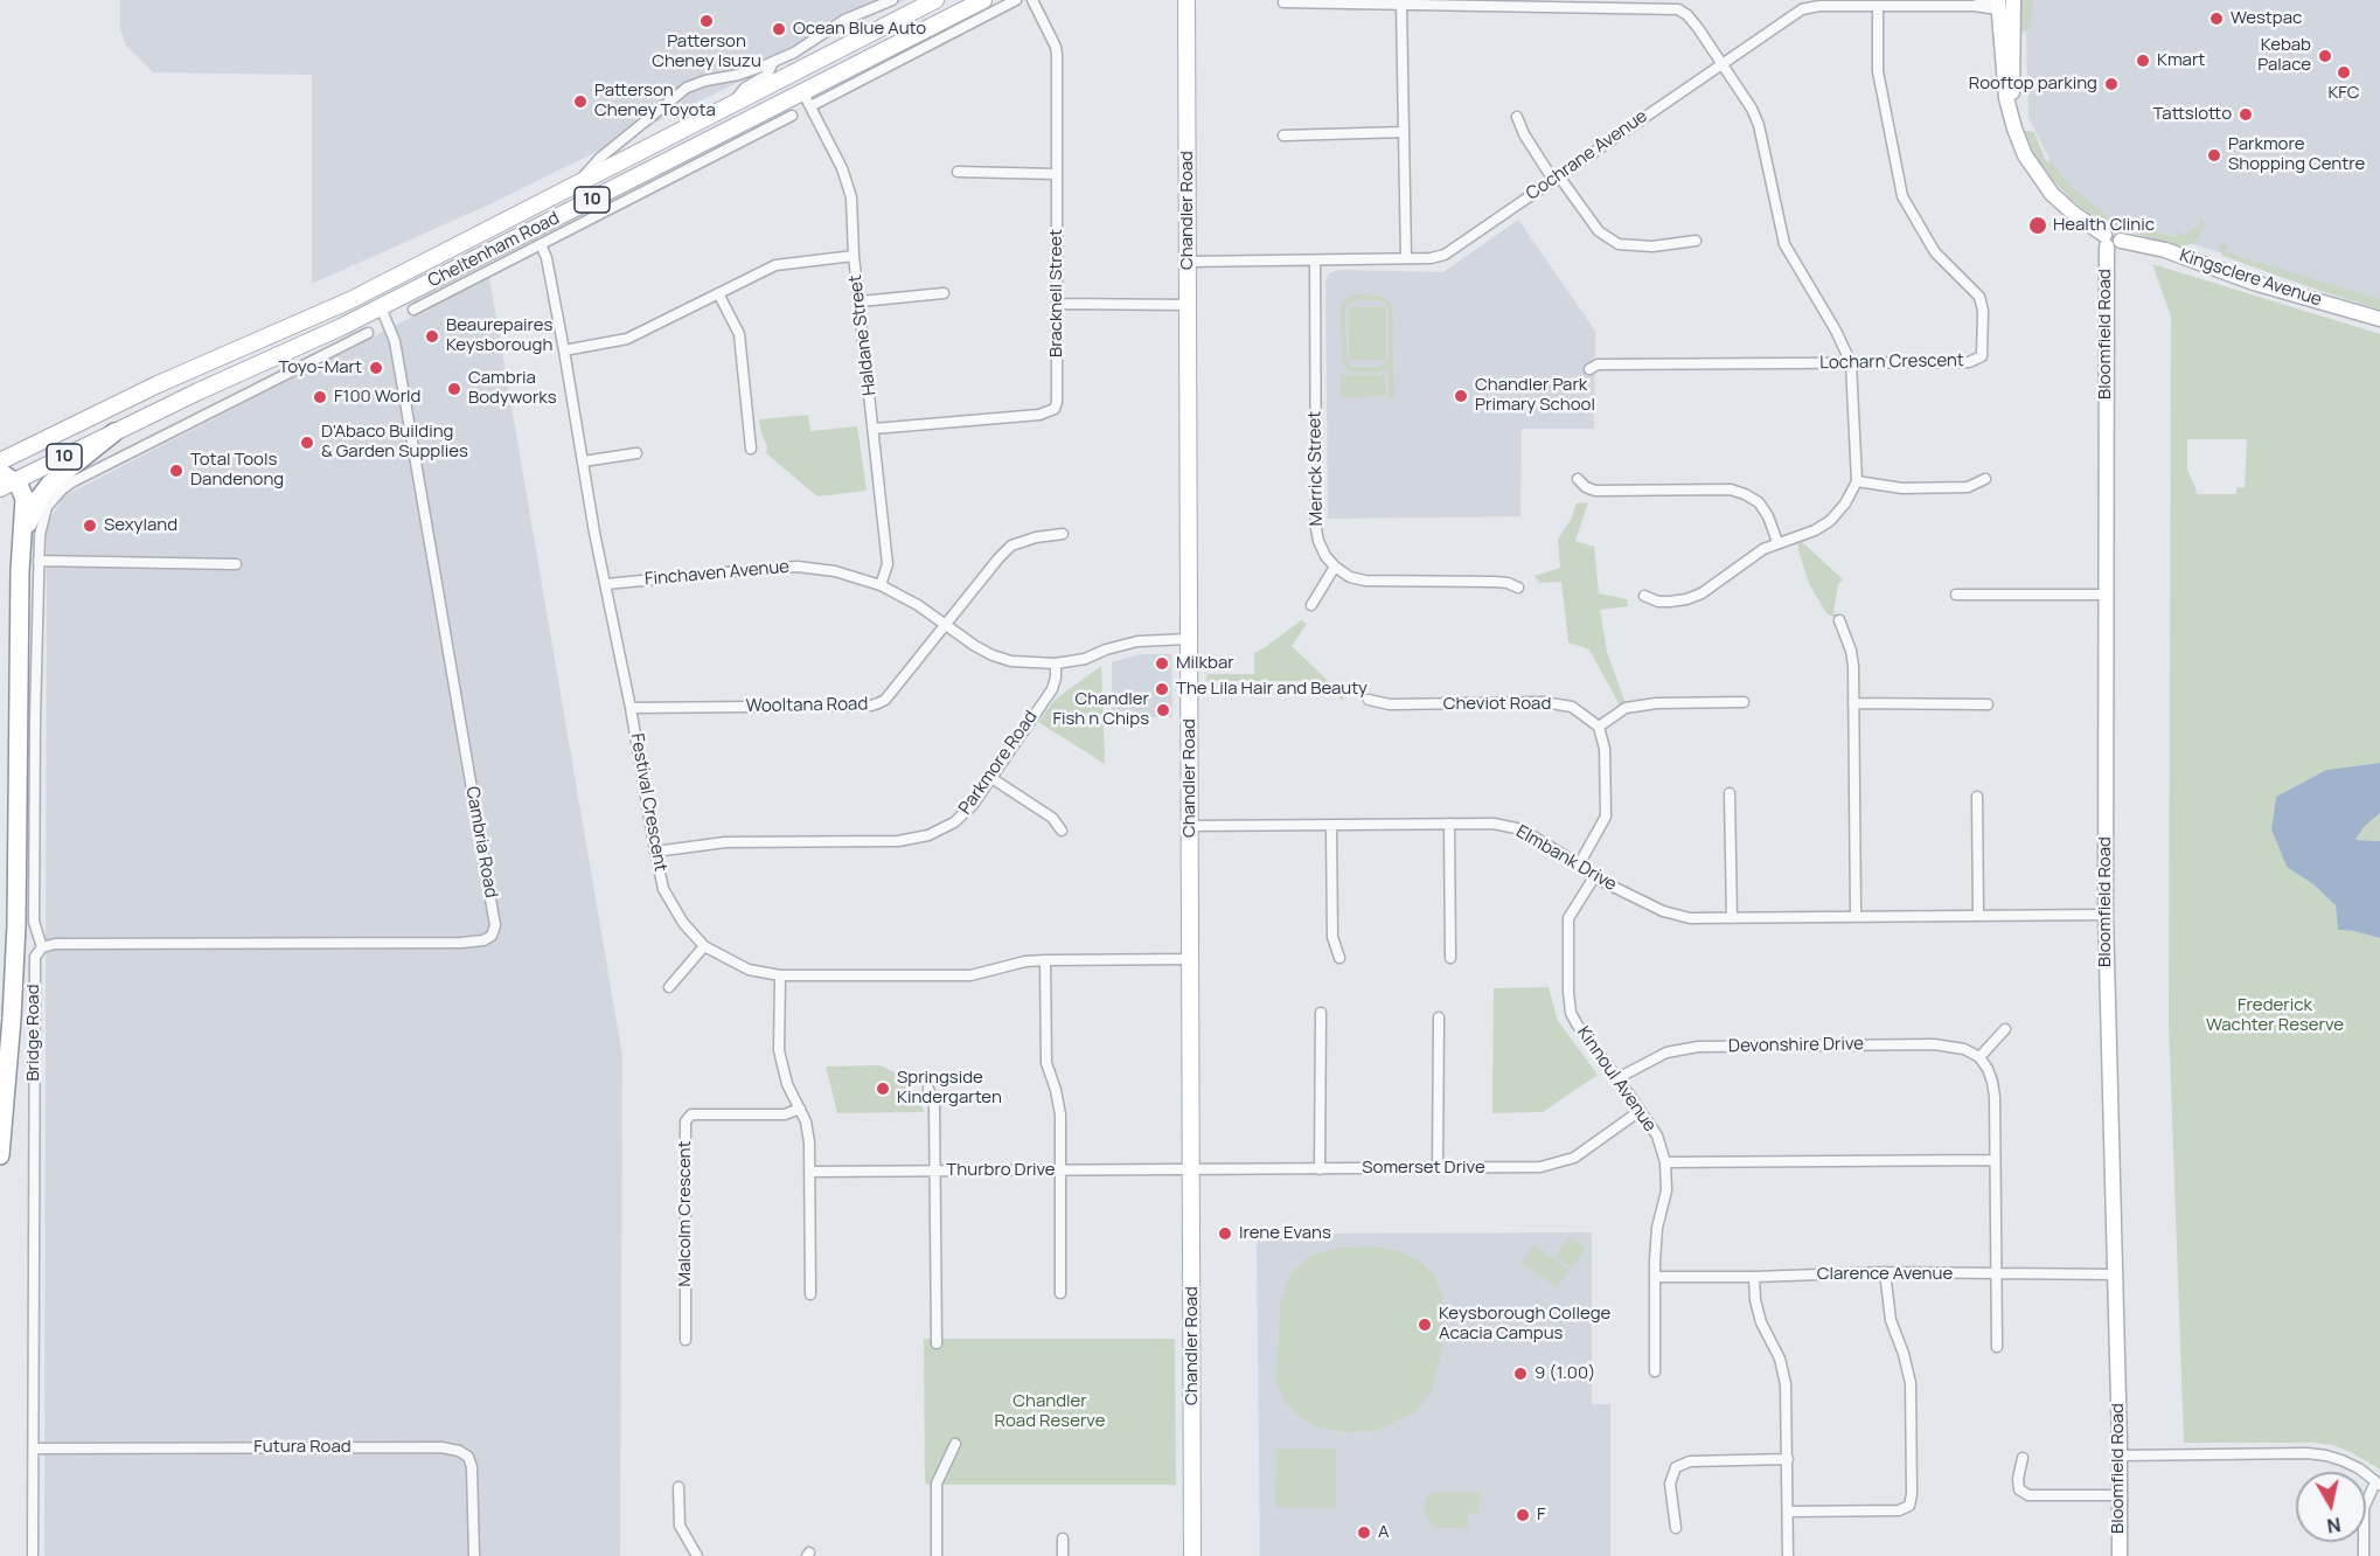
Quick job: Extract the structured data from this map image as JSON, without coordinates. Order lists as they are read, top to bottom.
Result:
{
  "streets": {
    "main road": ["10", "Chandler Road", "Cheltenham Road"],
    "street": [
      "Cochrane Avenue",
      "Kingsclere Avenue",
      "Bracknell Street",
      "Bloomfield Road",
      "Haldane Street",
      "Locharn Crescent",
      "Merrick Street",
      "Finchaven Avenue",
      "Cheviot Road",
      "Wooltana Road",
      "Parkmore Road",
      "Festival Crescent",
      "Cambria Road",
      "Elmbank Drive",
      "Bridge Road",
      "Devonshire Drive",
      "Kinnoul Avenue",
      "Somerset Drive",
      "Thurbro Drive",
      "Malcolm Crescent",
      "Clarence Avenue",
      "Futura Road"
    ]
  },
  "crossings": [
    ["Cochrane Avenue", "Chandler Road"],
    ["Cochrane Avenue", "Kingsclere Avenue"],
    ["Cochrane Avenue", "Locharn Crescent"],
    ["Cochrane Avenue", "Merrick Street"],
    ["Chandler Road", "Festival Crescent"],
    ["Chandler Road", "Elmbank Drive"],
    ["Chandler Road", "Somerset Drive"],
    ["Chandler Road", "Thurbro Drive"],
    ["Cheltenham Road", "Haldane Street"],
    ["Cheltenham Road", "Festival Crescent"],
    ["Cheltenham Road", "Cambria Road"],
    ["Kingsclere Avenue", "Bloomfield Road"],
    ["Bracknell Street", "Haldane Street"],
    ["Bloomfield Road", "Elmbank Drive"],
    ["Bloomfield Road", "Clarence Avenue"],
    ["Haldane Street", "Finchaven Avenue"],
    ["Finchaven Avenue", "Wooltana Road"],
    ["Finchaven Avenue", "Parkmore Road"],
    ["Finchaven Avenue", "Festival Crescent"],
    ["Wooltana Road", "Festival Crescent"],
    ["Parkmore Road", "Festival Crescent"],
    ["Cambria Road", "Bridge Road"],
    ["Elmbank Drive", "Kinnoul Avenue"],
    ["Bridge Road", "Futura Road"],
    ["Devonshire Drive", "Kinnoul Avenue"],
    ["Kinnoul Avenue", "Somerset Drive"],
    ["Kinnoul Avenue", "Clarence Avenue"],
    ["Somerset Drive", "Thurbro Drive"]
  ],
  "parks": ["Frederick Wachter Reserve", "Chandler Road Reserve"],
  "places": [
    "Westpac",
    "Patterson Cheney Isuzu",
    "Ocean Blue Auto",
    "Kebab Palace",
    "Kmart",
    "KFC",
    "Rooftop parking",
    "Patterson Cheney Toyota",
    "Tattslotto",
    "Parkmore Shopping Centre",
    "Health Clinic",
    "Beaurepaires Keysborough",
    "Toyo-Mart",
    "Cambria Bodyworks",
    "Chandler Park Primary School",
    "F100 World",
    "D'Abaco Building & Garden Supplies",
    "Total Tools Dandenong",
    "Sexyland",
    "Milkbar",
    "The Lila Hair and Beauty",
    "Chandler Fish n Chips",
    "Springside Kindergarten",
    "Irene Evans",
    "Keysborough College Acacia Campus",
    "9 (1.00)",
    "F",
    "A"
  ],
  "north": "bottom"
}
